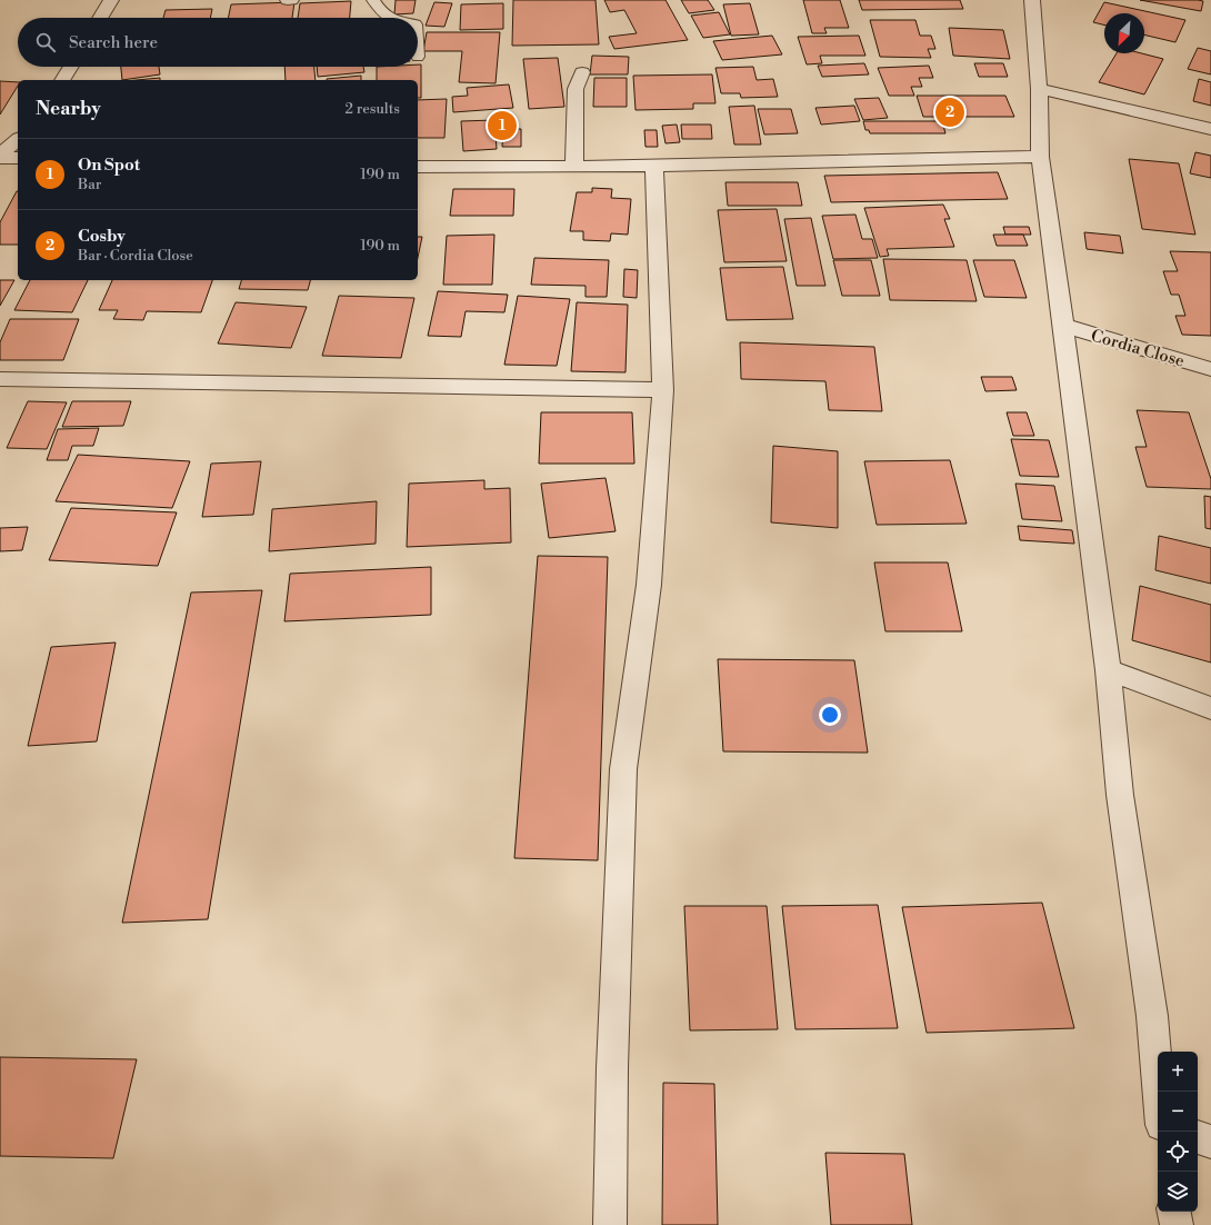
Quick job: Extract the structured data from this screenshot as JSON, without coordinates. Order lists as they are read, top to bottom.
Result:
{
  "streets": {
    "street": ["Cordia Close"]
  },
  "north": "bottom left",
  "page": {
    "search": "Search here",
    "heading": ["Nearby", "2 results"],
    "pins": ["2", "1"],
    "list": [
      {
        "mark": "1",
        "name": "On Spot",
        "note": "Bar",
        "value": "190 m"
      },
      {
        "mark": "2",
        "name": "Cosby",
        "note": "Bar · Cordia Close",
        "value": "190 m"
      }
    ],
    "map_buttons": ["+", "−"]
  }
}
